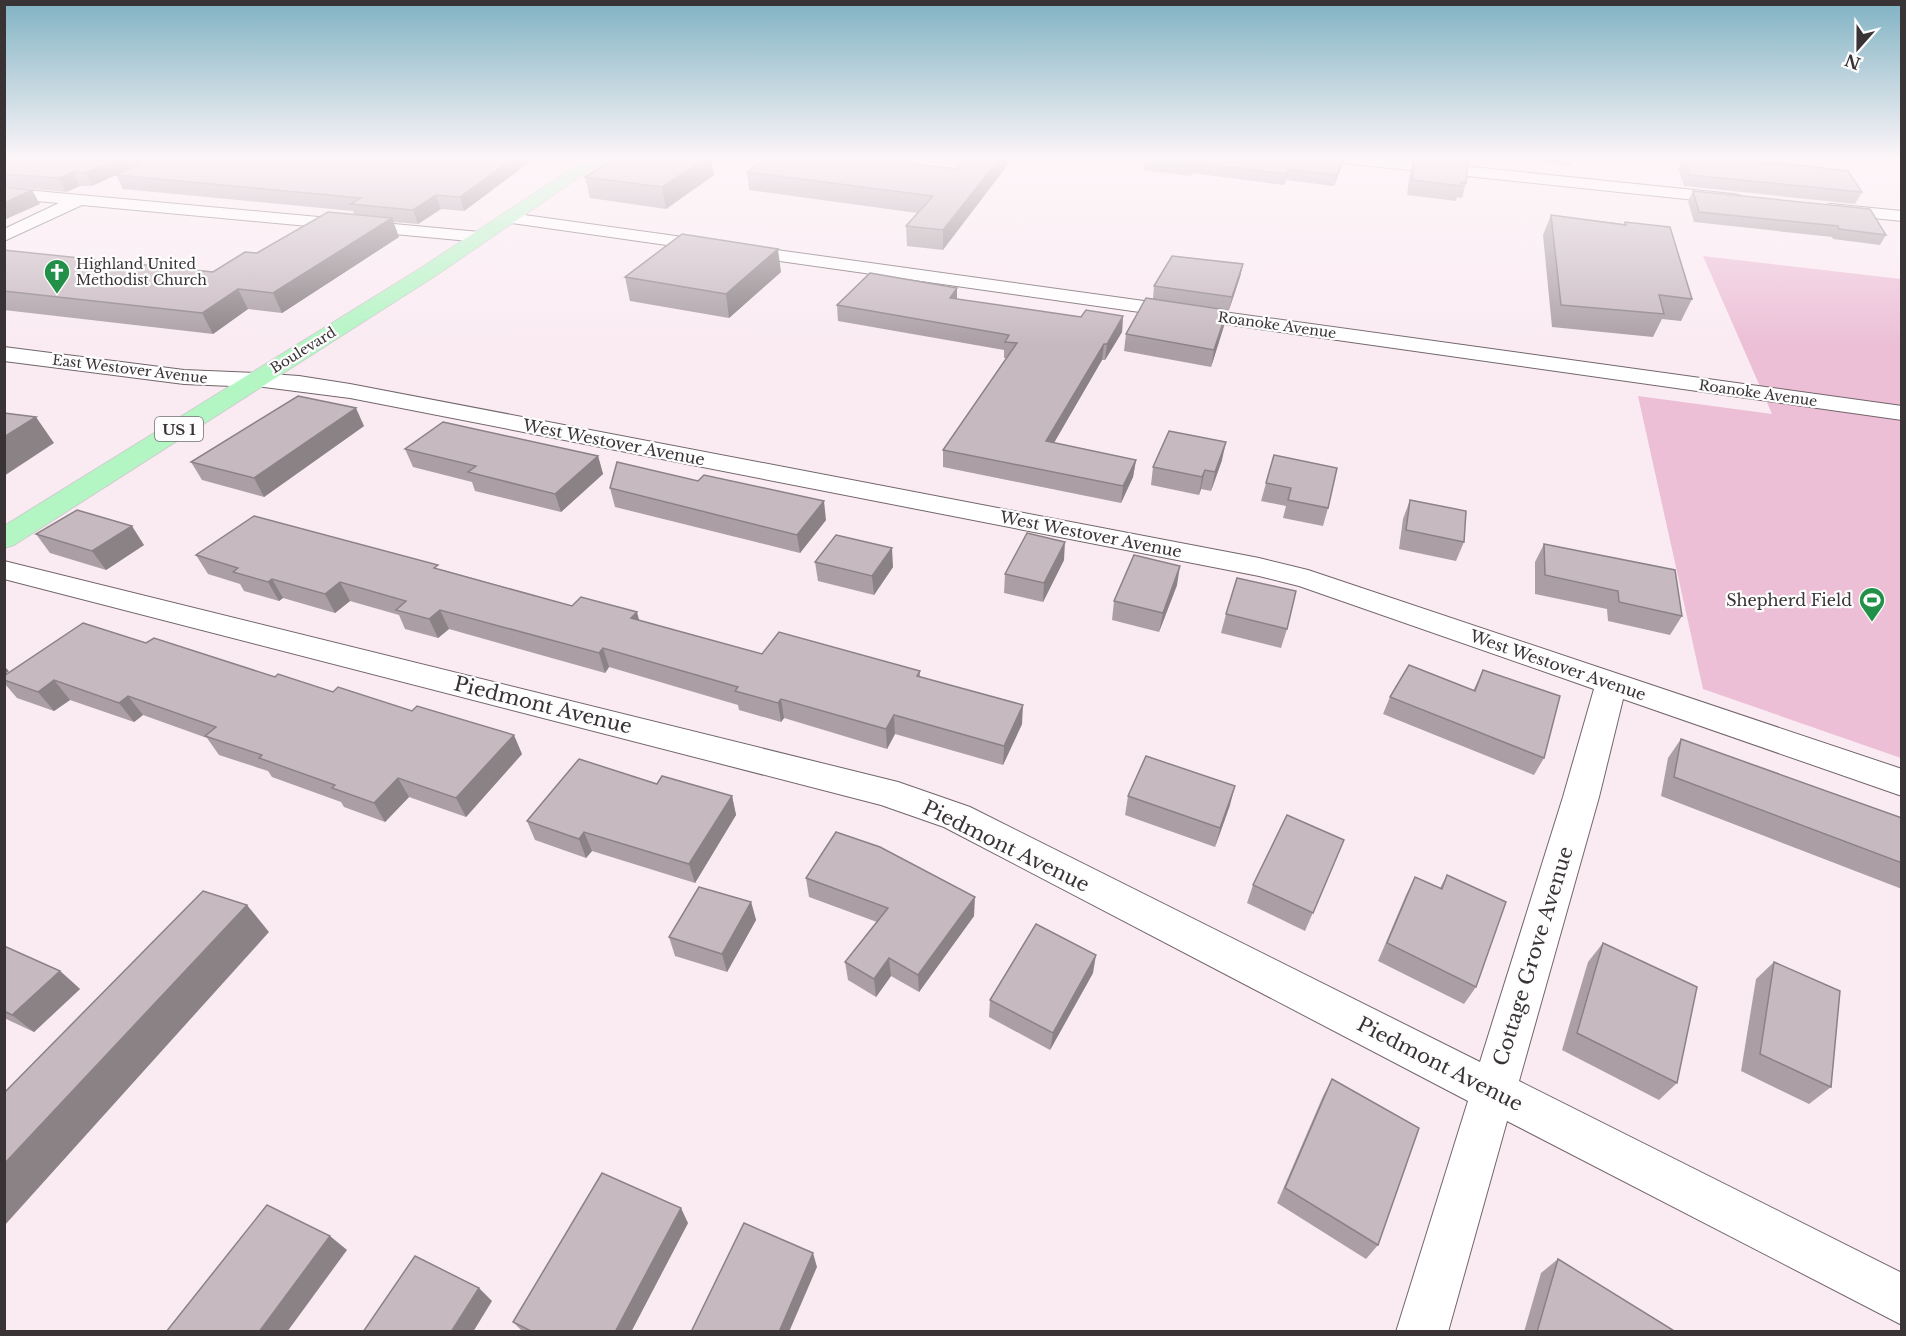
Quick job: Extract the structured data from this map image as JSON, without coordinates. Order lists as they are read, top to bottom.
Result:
{
  "streets": {
    "main road": ["Boulevard", "East Westover Avenue", "US 1"],
    "street": [
      "Roanoke Avenue",
      "West Westover Avenue",
      "Piedmont Avenue",
      "Cottage Grove Avenue"
    ]
  },
  "crossings": [
    ["Boulevard", "East Westover Avenue"],
    ["Boulevard", "West Westover Avenue"],
    ["East Westover Avenue", "West Westover Avenue"],
    ["West Westover Avenue", "Cottage Grove Avenue"],
    ["Piedmont Avenue", "Cottage Grove Avenue"]
  ],
  "places": {
    "church": ["Highland United Methodist Church"],
    "sports": ["Shepherd Field"]
  },
  "north": "bottom"
}
